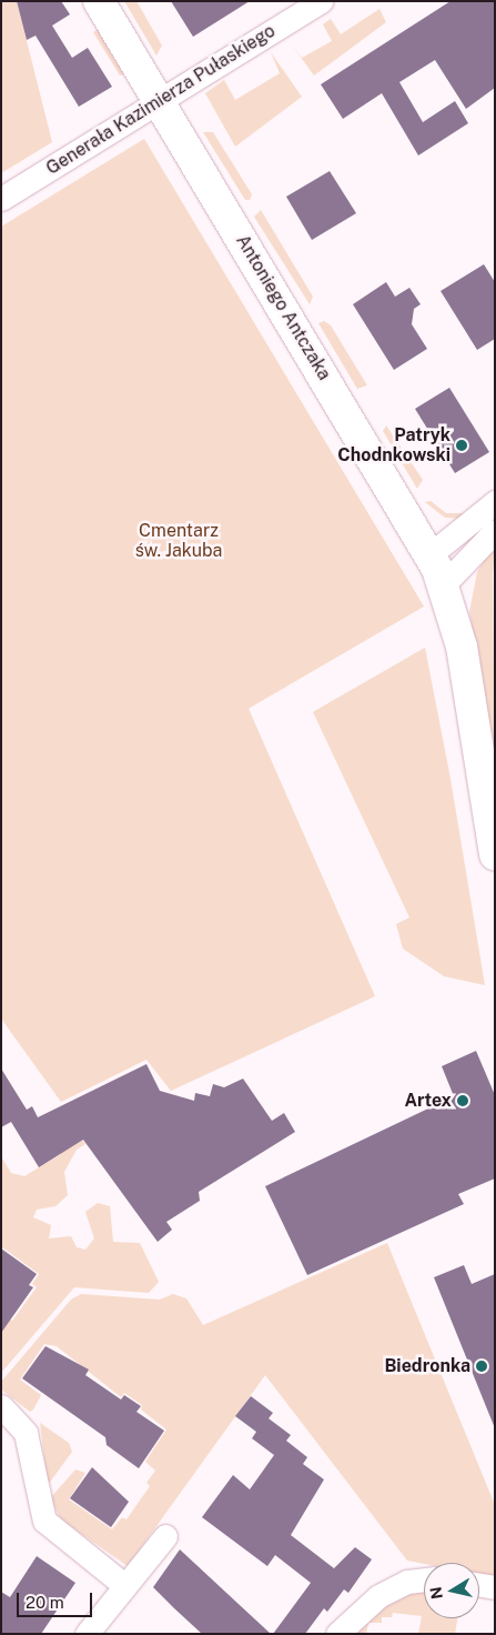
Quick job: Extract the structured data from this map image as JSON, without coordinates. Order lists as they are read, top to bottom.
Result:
{
  "streets": {
    "street": ["Generała Kazimierza Pułaskiego", "Antoniego Antczaka"]
  },
  "crossings": [
    ["Generała Kazimierza Pułaskiego", "Antoniego Antczaka"]
  ],
  "parks": ["Cmentarz św. Jakuba"],
  "places": ["Patryk Chodnkowski", "Artex", "Biedronka"],
  "scale_bar": "20 m",
  "north": "left"
}
